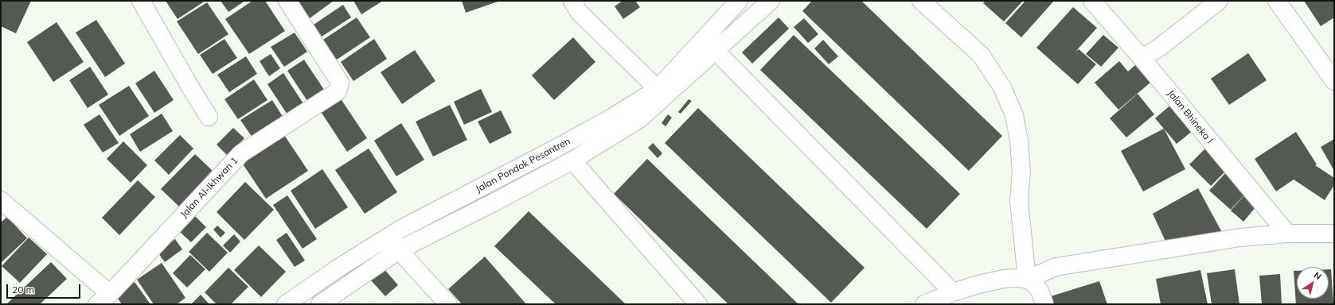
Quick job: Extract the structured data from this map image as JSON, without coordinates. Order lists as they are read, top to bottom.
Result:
{
  "streets": {
    "street": ["Jalan Bhineka I", "Jalan Pondok Pesantren", "Jalan Al-Ikhwan 1"]
  },
  "scale_bar": "20 m",
  "north": "top right"
}
